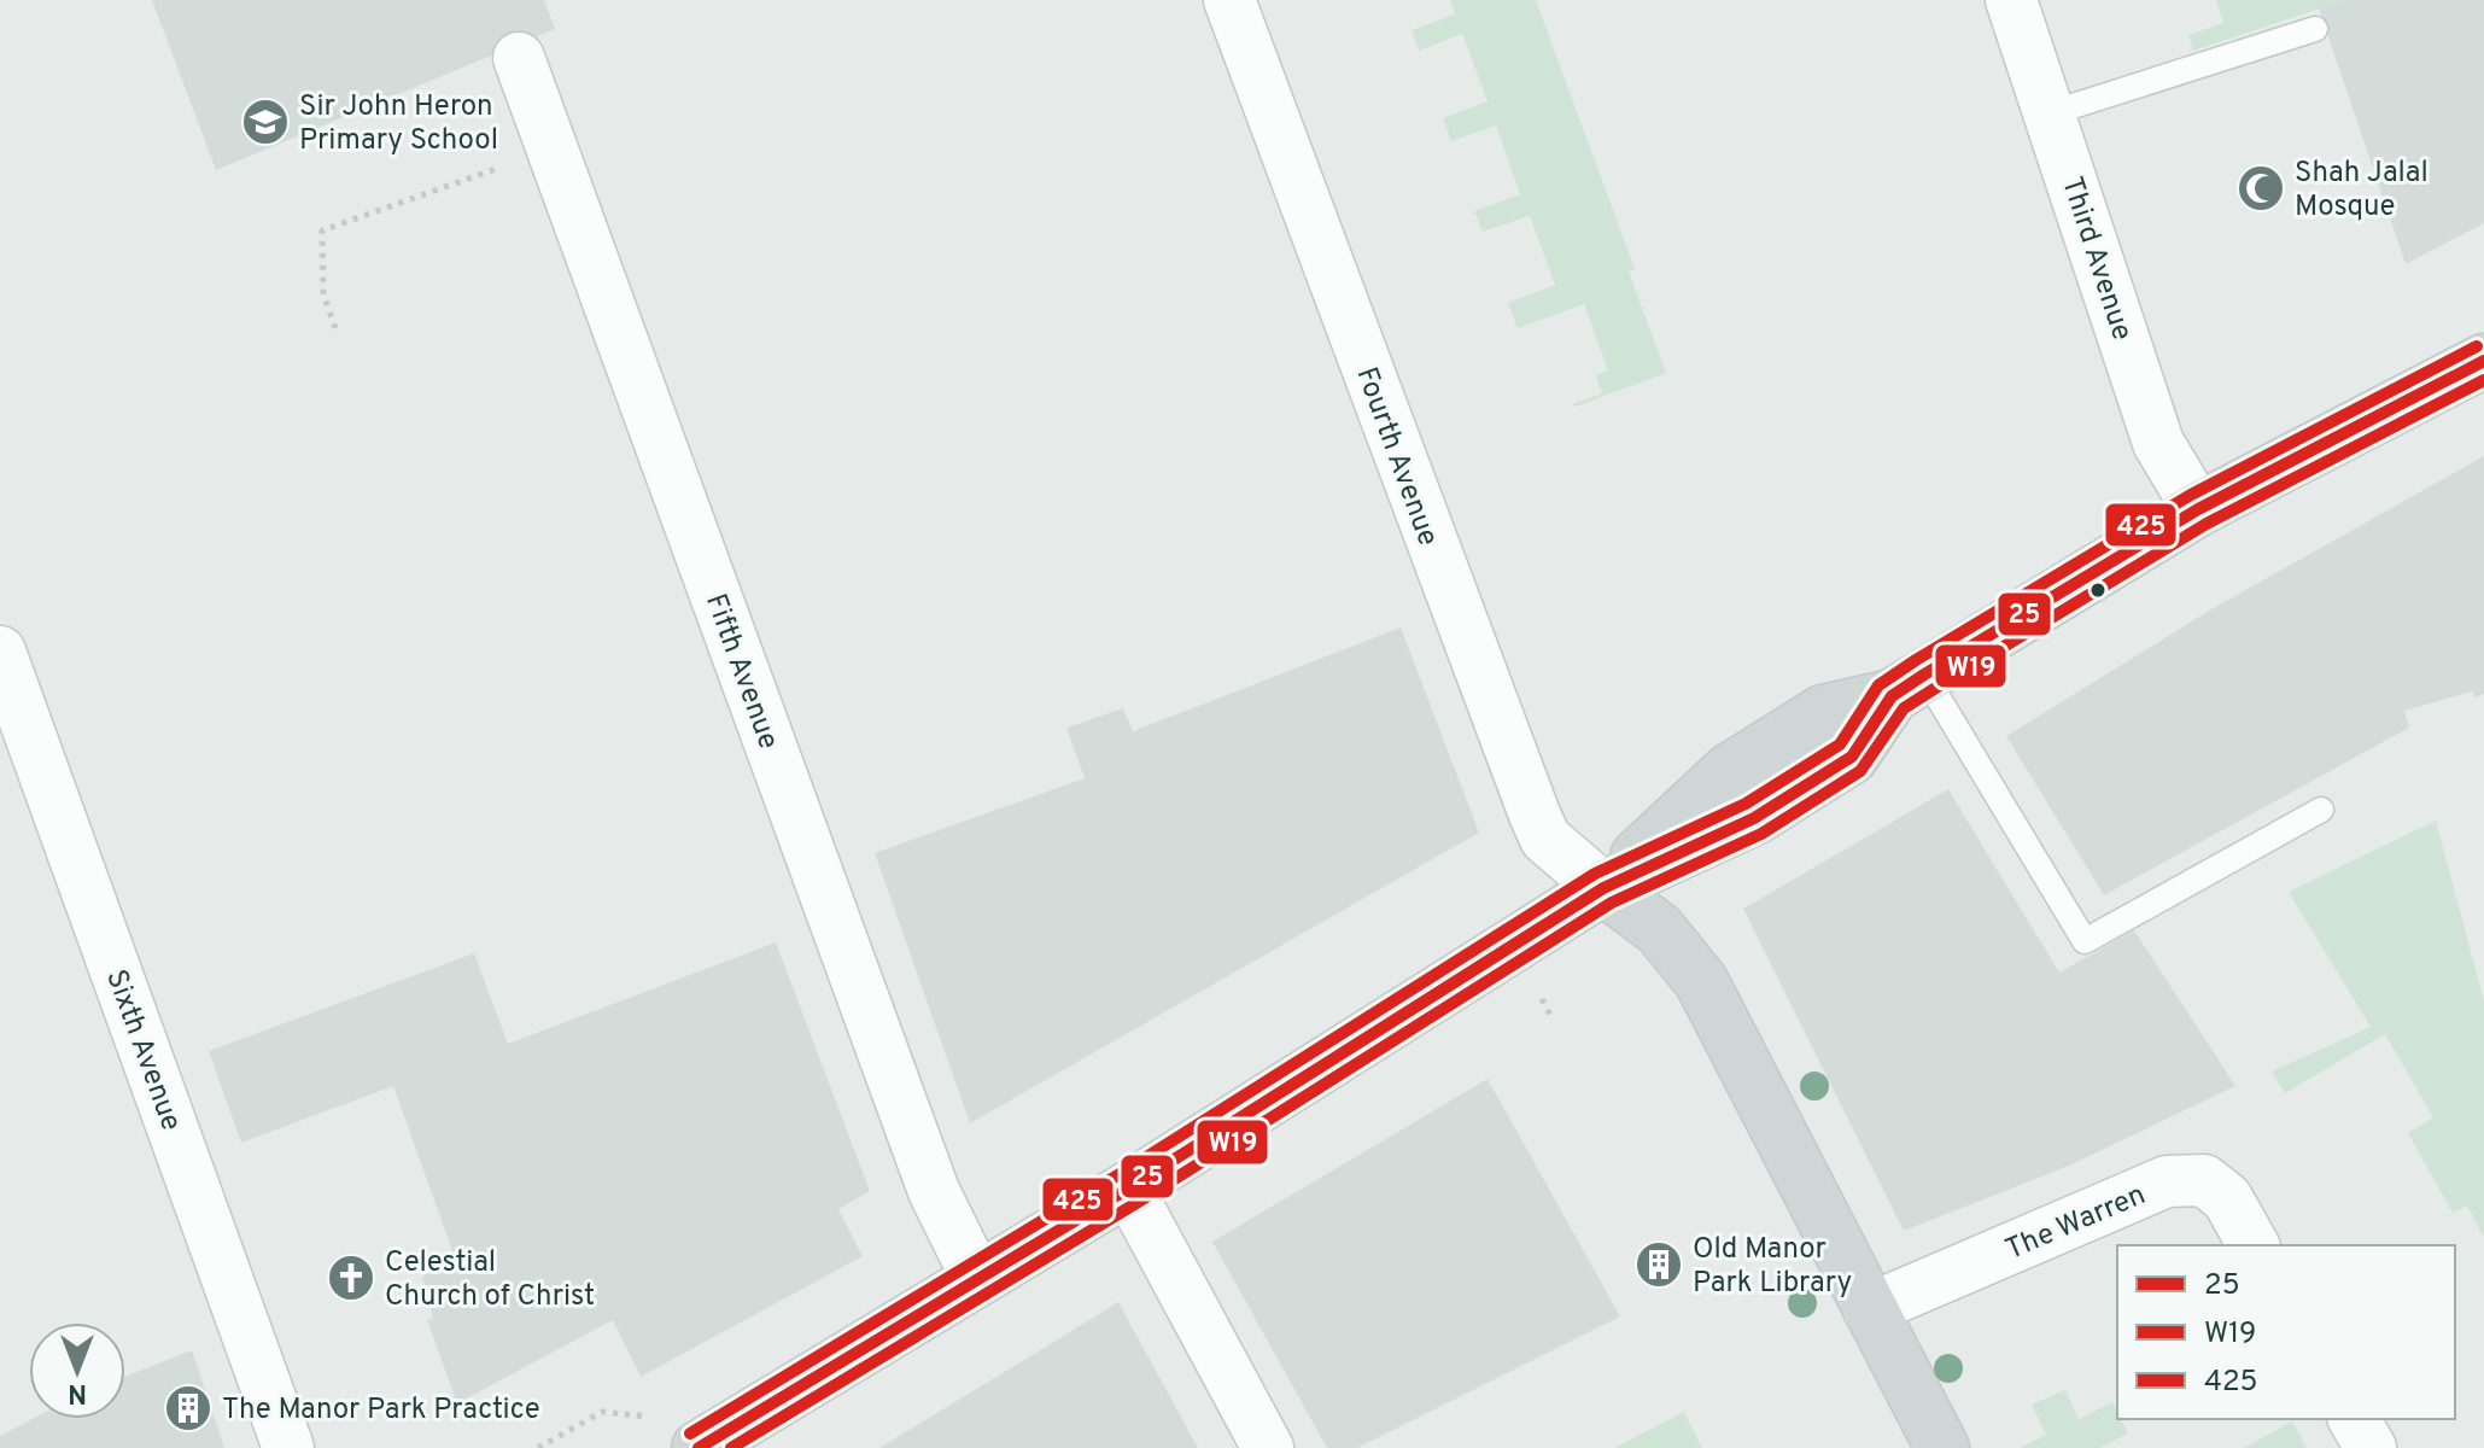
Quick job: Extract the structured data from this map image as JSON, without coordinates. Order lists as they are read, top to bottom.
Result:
{
  "streets": {
    "street": [
      "Third Avenue",
      "Fourth Avenue",
      "Fifth Avenue",
      "Sixth Avenue",
      "The Warren"
    ]
  },
  "places": {
    "school or university": ["Sir John Heron Primary School"],
    "mosque": ["Shah Jalal Mosque"],
    "building": ["Old Manor Park Library", "The Manor Park Practice"],
    "church": ["Celestial Church of Christ"]
  },
  "lines": ["transit line 425", "transit line 25", "transit line W19"],
  "legend": ["25", "W19", "425"],
  "north": "bottom"
}
